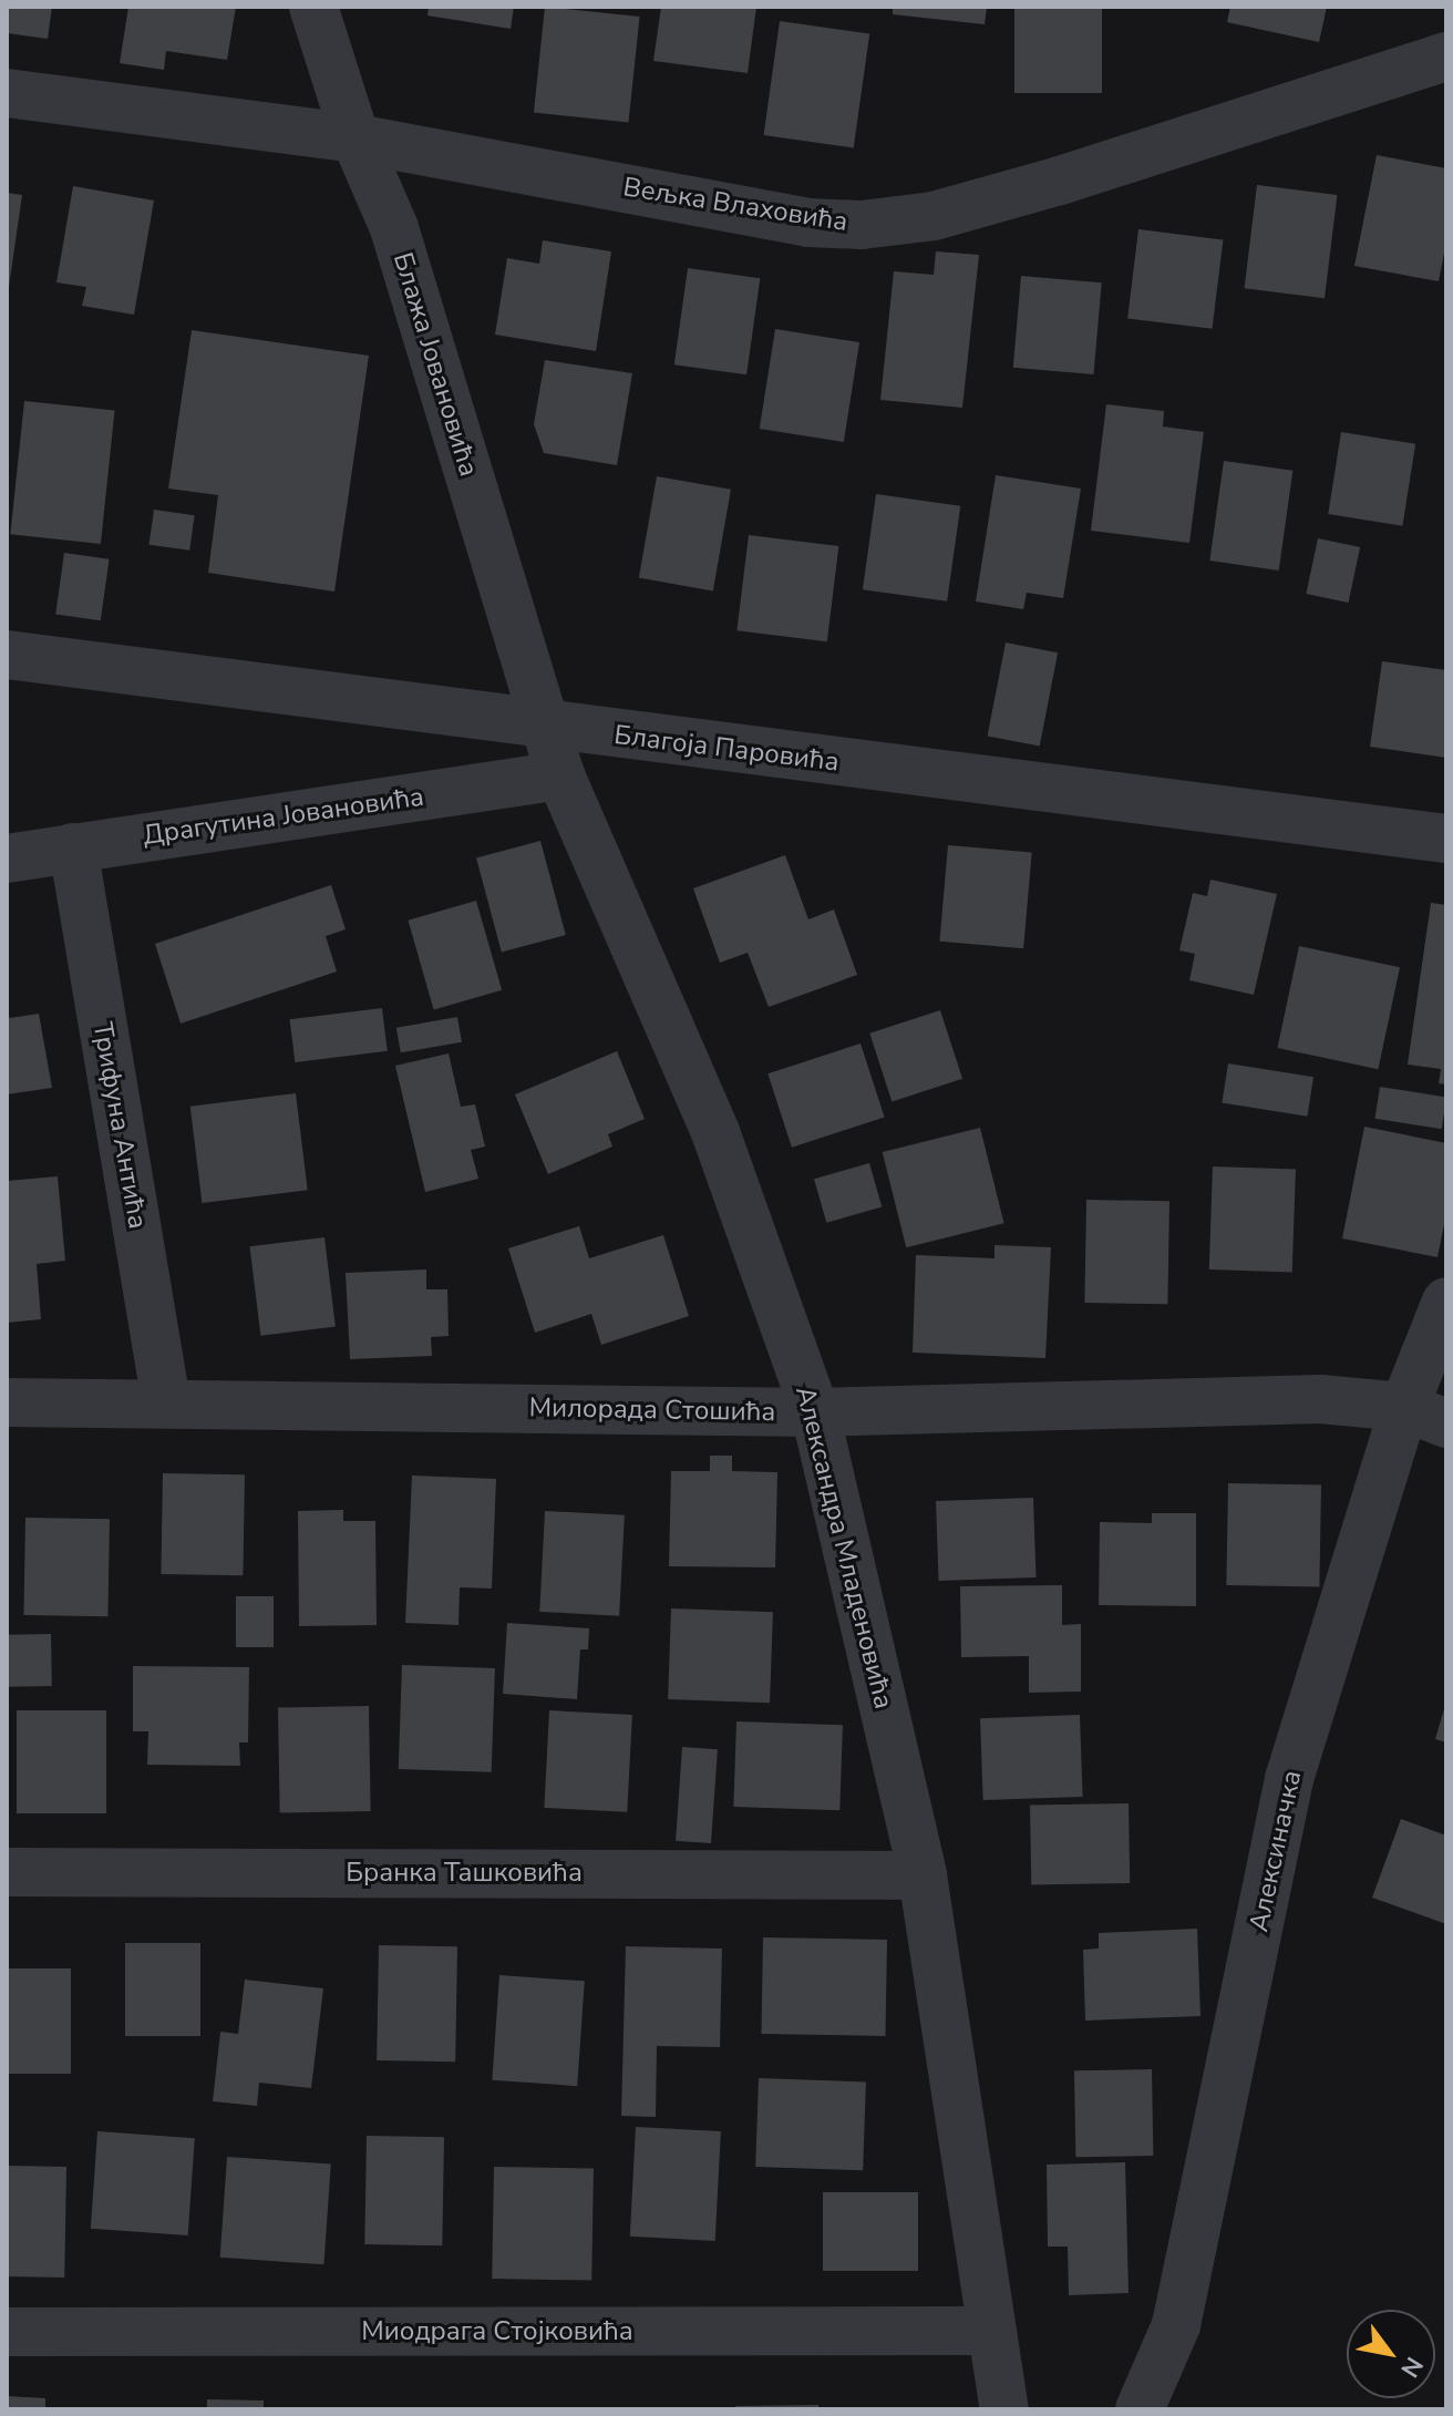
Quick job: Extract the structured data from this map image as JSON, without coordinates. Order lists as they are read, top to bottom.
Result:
{
  "streets": {
    "street": [
      "Вељка Влаховића",
      "Блажа Јовановића",
      "Благоја Паровића",
      "Драгутина Јовановића",
      "Трифуна Антића",
      "Милорада Стошића",
      "Александра Младеновића",
      "Алексиначка",
      "Бранка Ташковића",
      "Миодрага Стојковића"
    ]
  },
  "crossings": [
    ["Вељка Влаховића", "Блажа Јовановића"],
    ["Блажа Јовановића", "Благоја Паровића"],
    ["Блажа Јовановића", "Александра Младеновића"],
    ["Благоја Паровића", "Александра Младеновића"],
    ["Драгутина Јовановића", "Трифуна Антића"],
    ["Драгутина Јовановића", "Александра Младеновића"],
    ["Трифуна Антића", "Милорада Стошића"],
    ["Милорада Стошића", "Александра Младеновића"],
    ["Милорада Стошића", "Алексиначка"],
    ["Александра Младеновића", "Бранка Ташковића"],
    ["Александра Младеновића", "Миодрага Стојковића"]
  ],
  "north": "bottom right"
}
